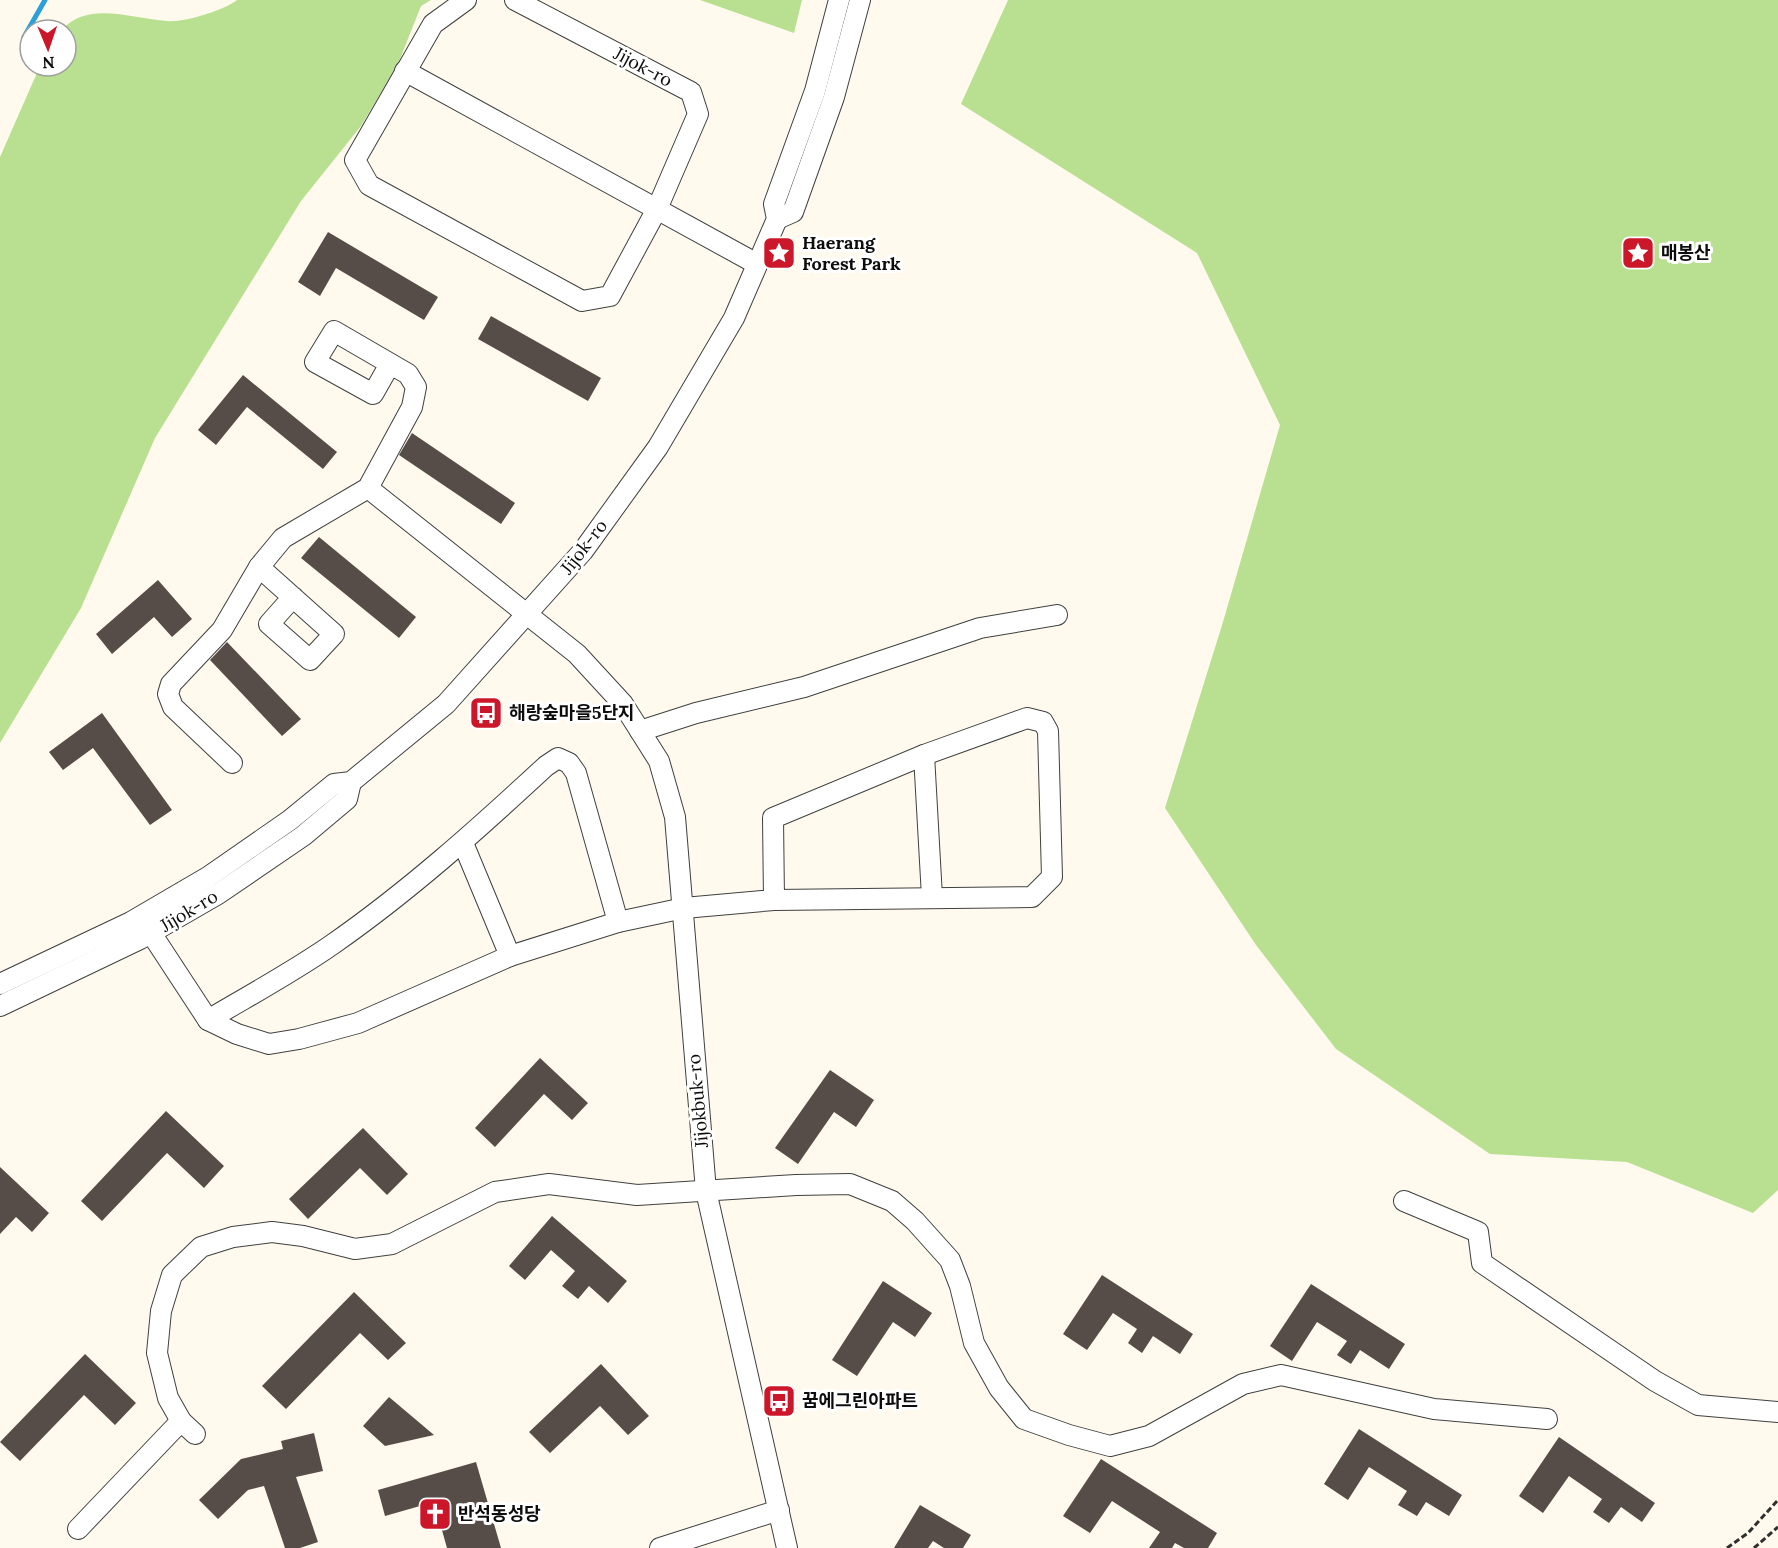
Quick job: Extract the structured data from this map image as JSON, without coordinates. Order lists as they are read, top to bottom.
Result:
{
  "streets": {
    "street": ["Jijok-ro", "Jijokbuk-ro"]
  },
  "crossings": [
    ["Jijok-ro", "Jijokbuk-ro"]
  ],
  "places": {
    "place": ["Haerang Forest Park", "매봉산"],
    "bus stop": ["해랑숲마을5단지", "꿈에그린아파트"],
    "church": ["반석동성당"]
  },
  "north": "bottom"
}
